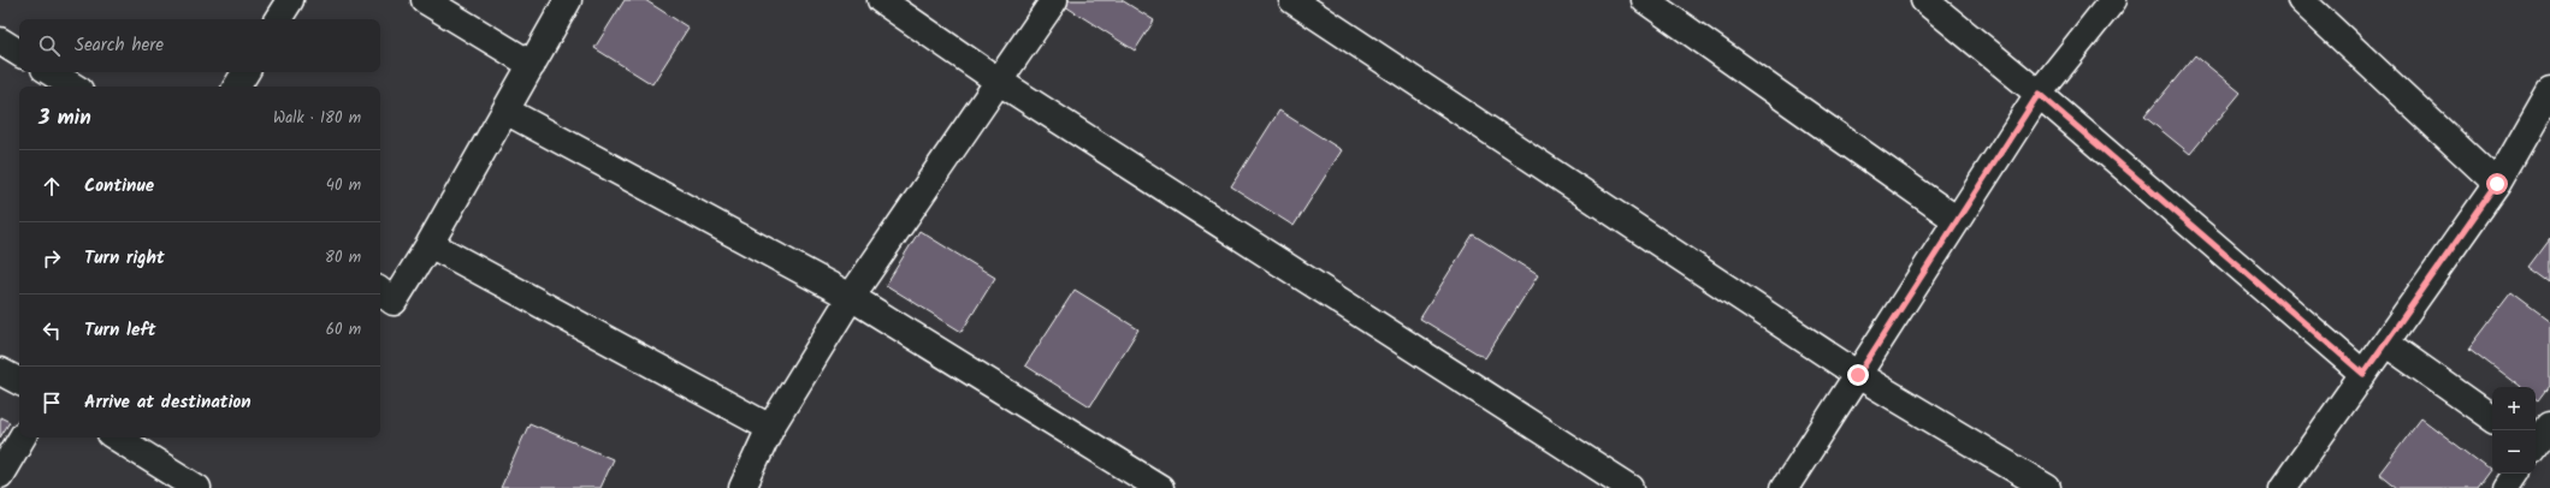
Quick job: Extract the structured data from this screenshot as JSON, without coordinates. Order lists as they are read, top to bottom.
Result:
{
  "page": {
    "search": "Search here",
    "heading": ["3 min", "Walk · 180 m"],
    "list": [
      ["Continue", "40 m"],
      ["Turn right", "80 m"],
      ["Turn left", "60 m"],
      "Arrive at destination"
    ],
    "map_buttons": ["+", "−"]
  }
}
